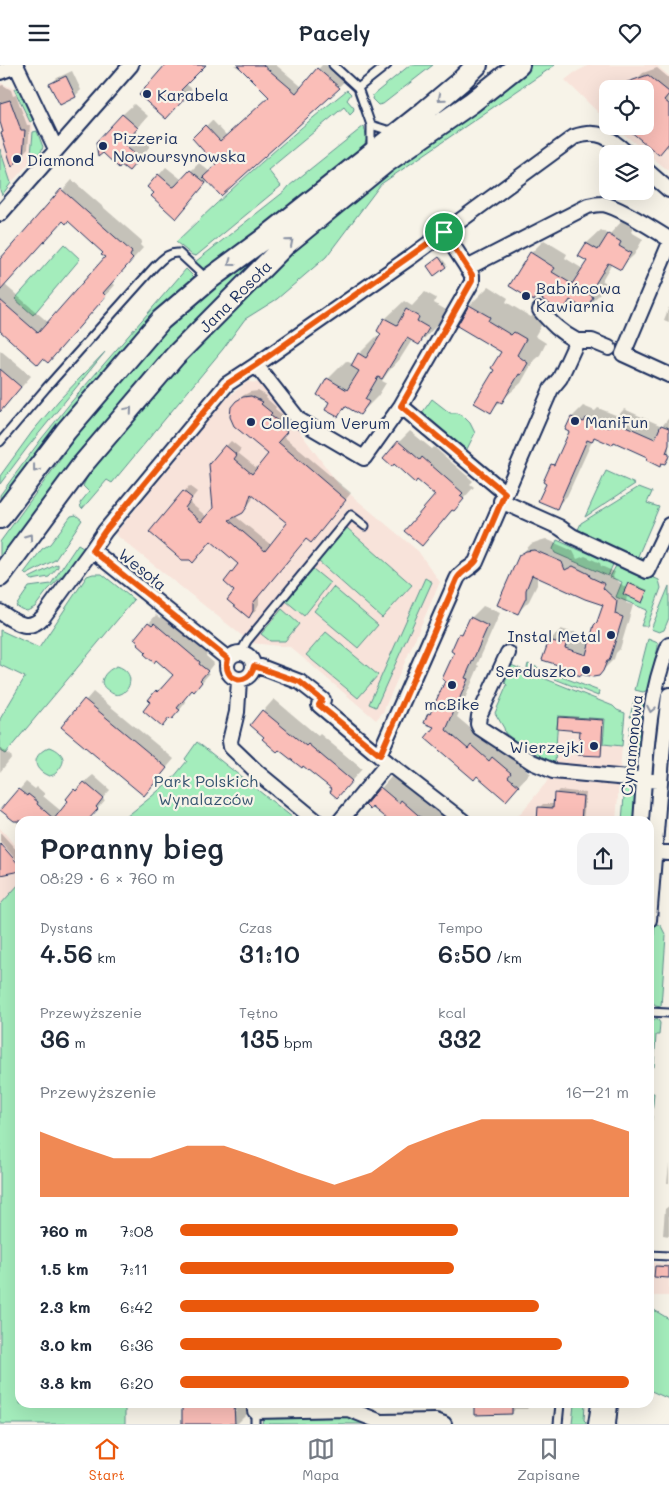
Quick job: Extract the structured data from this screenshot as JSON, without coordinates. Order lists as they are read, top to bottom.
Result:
{
  "streets": {
    "main road": ["Jana Rosoła"],
    "street": ["Wesoła", "Cynamonowa"]
  },
  "parks": ["Park Polskich Wynalazców"],
  "places": [
    "Karabela",
    "Pizzeria Nowoursynowska",
    "Diamond",
    "Babińcowa Kawiarnia",
    "ManiFun",
    "Collegium Verum",
    "Instal Metal",
    "Serduszko",
    "mcBike",
    "Wierzejki"
  ],
  "page": {
    "header": "Pacely",
    "heading": ["Poranny bieg", "08:29 · 6 × 760 m"],
    "stats": [
      ["Dystans", "4.56 km"],
      ["Czas", "31:10"],
      ["Tempo", "6:50 /km"],
      ["Przewyższenie", "36 m"],
      ["Tętno", "135 bpm"],
      ["kcal", "332"]
    ],
    "chart": ["Przewyższenie", "16–21 m"],
    "list": [
      {
        "name": "760 m",
        "note": "7:08"
      },
      {
        "name": "1.5 km",
        "note": "7:11"
      },
      {
        "name": "2.3 km",
        "note": "6:42"
      },
      {
        "name": "3.0 km",
        "note": "6:36"
      },
      {
        "name": "3.8 km",
        "note": "6:20"
      }
    ],
    "tabs": ["Start", "Mapa", "Zapisane"]
  }
}
